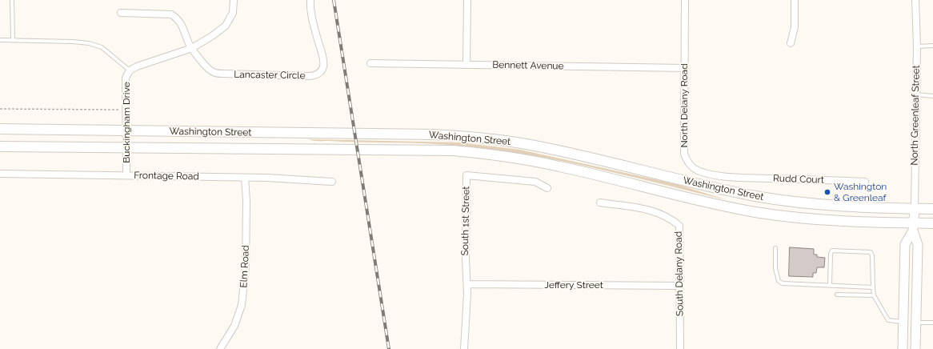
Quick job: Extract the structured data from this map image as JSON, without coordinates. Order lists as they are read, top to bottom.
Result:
{
  "streets": {
    "main road": ["Washington Street"],
    "street": [
      "Bennett Avenue",
      "Lancaster Circle",
      "North Delany Road",
      "North Greenleaf Street",
      "Buckingham Drive",
      "Frontage Road",
      "Rudd Court",
      "South 1st Street",
      "Elm Road",
      "South Delany Road",
      "Jeffery Street"
    ]
  },
  "crossings": [
    ["Bennett Avenue", "North Delany Road"],
    ["Lancaster Circle", "Buckingham Drive"],
    ["North Delany Road", "Rudd Court"],
    ["North Greenleaf Street", "Washington Street"],
    ["Buckingham Drive", "Washington Street"],
    ["Buckingham Drive", "Frontage Road"],
    ["Frontage Road", "Elm Road"],
    ["South 1st Street", "Jeffery Street"],
    ["South Delany Road", "Jeffery Street"]
  ],
  "places": ["Washington & Greenleaf"]
}
